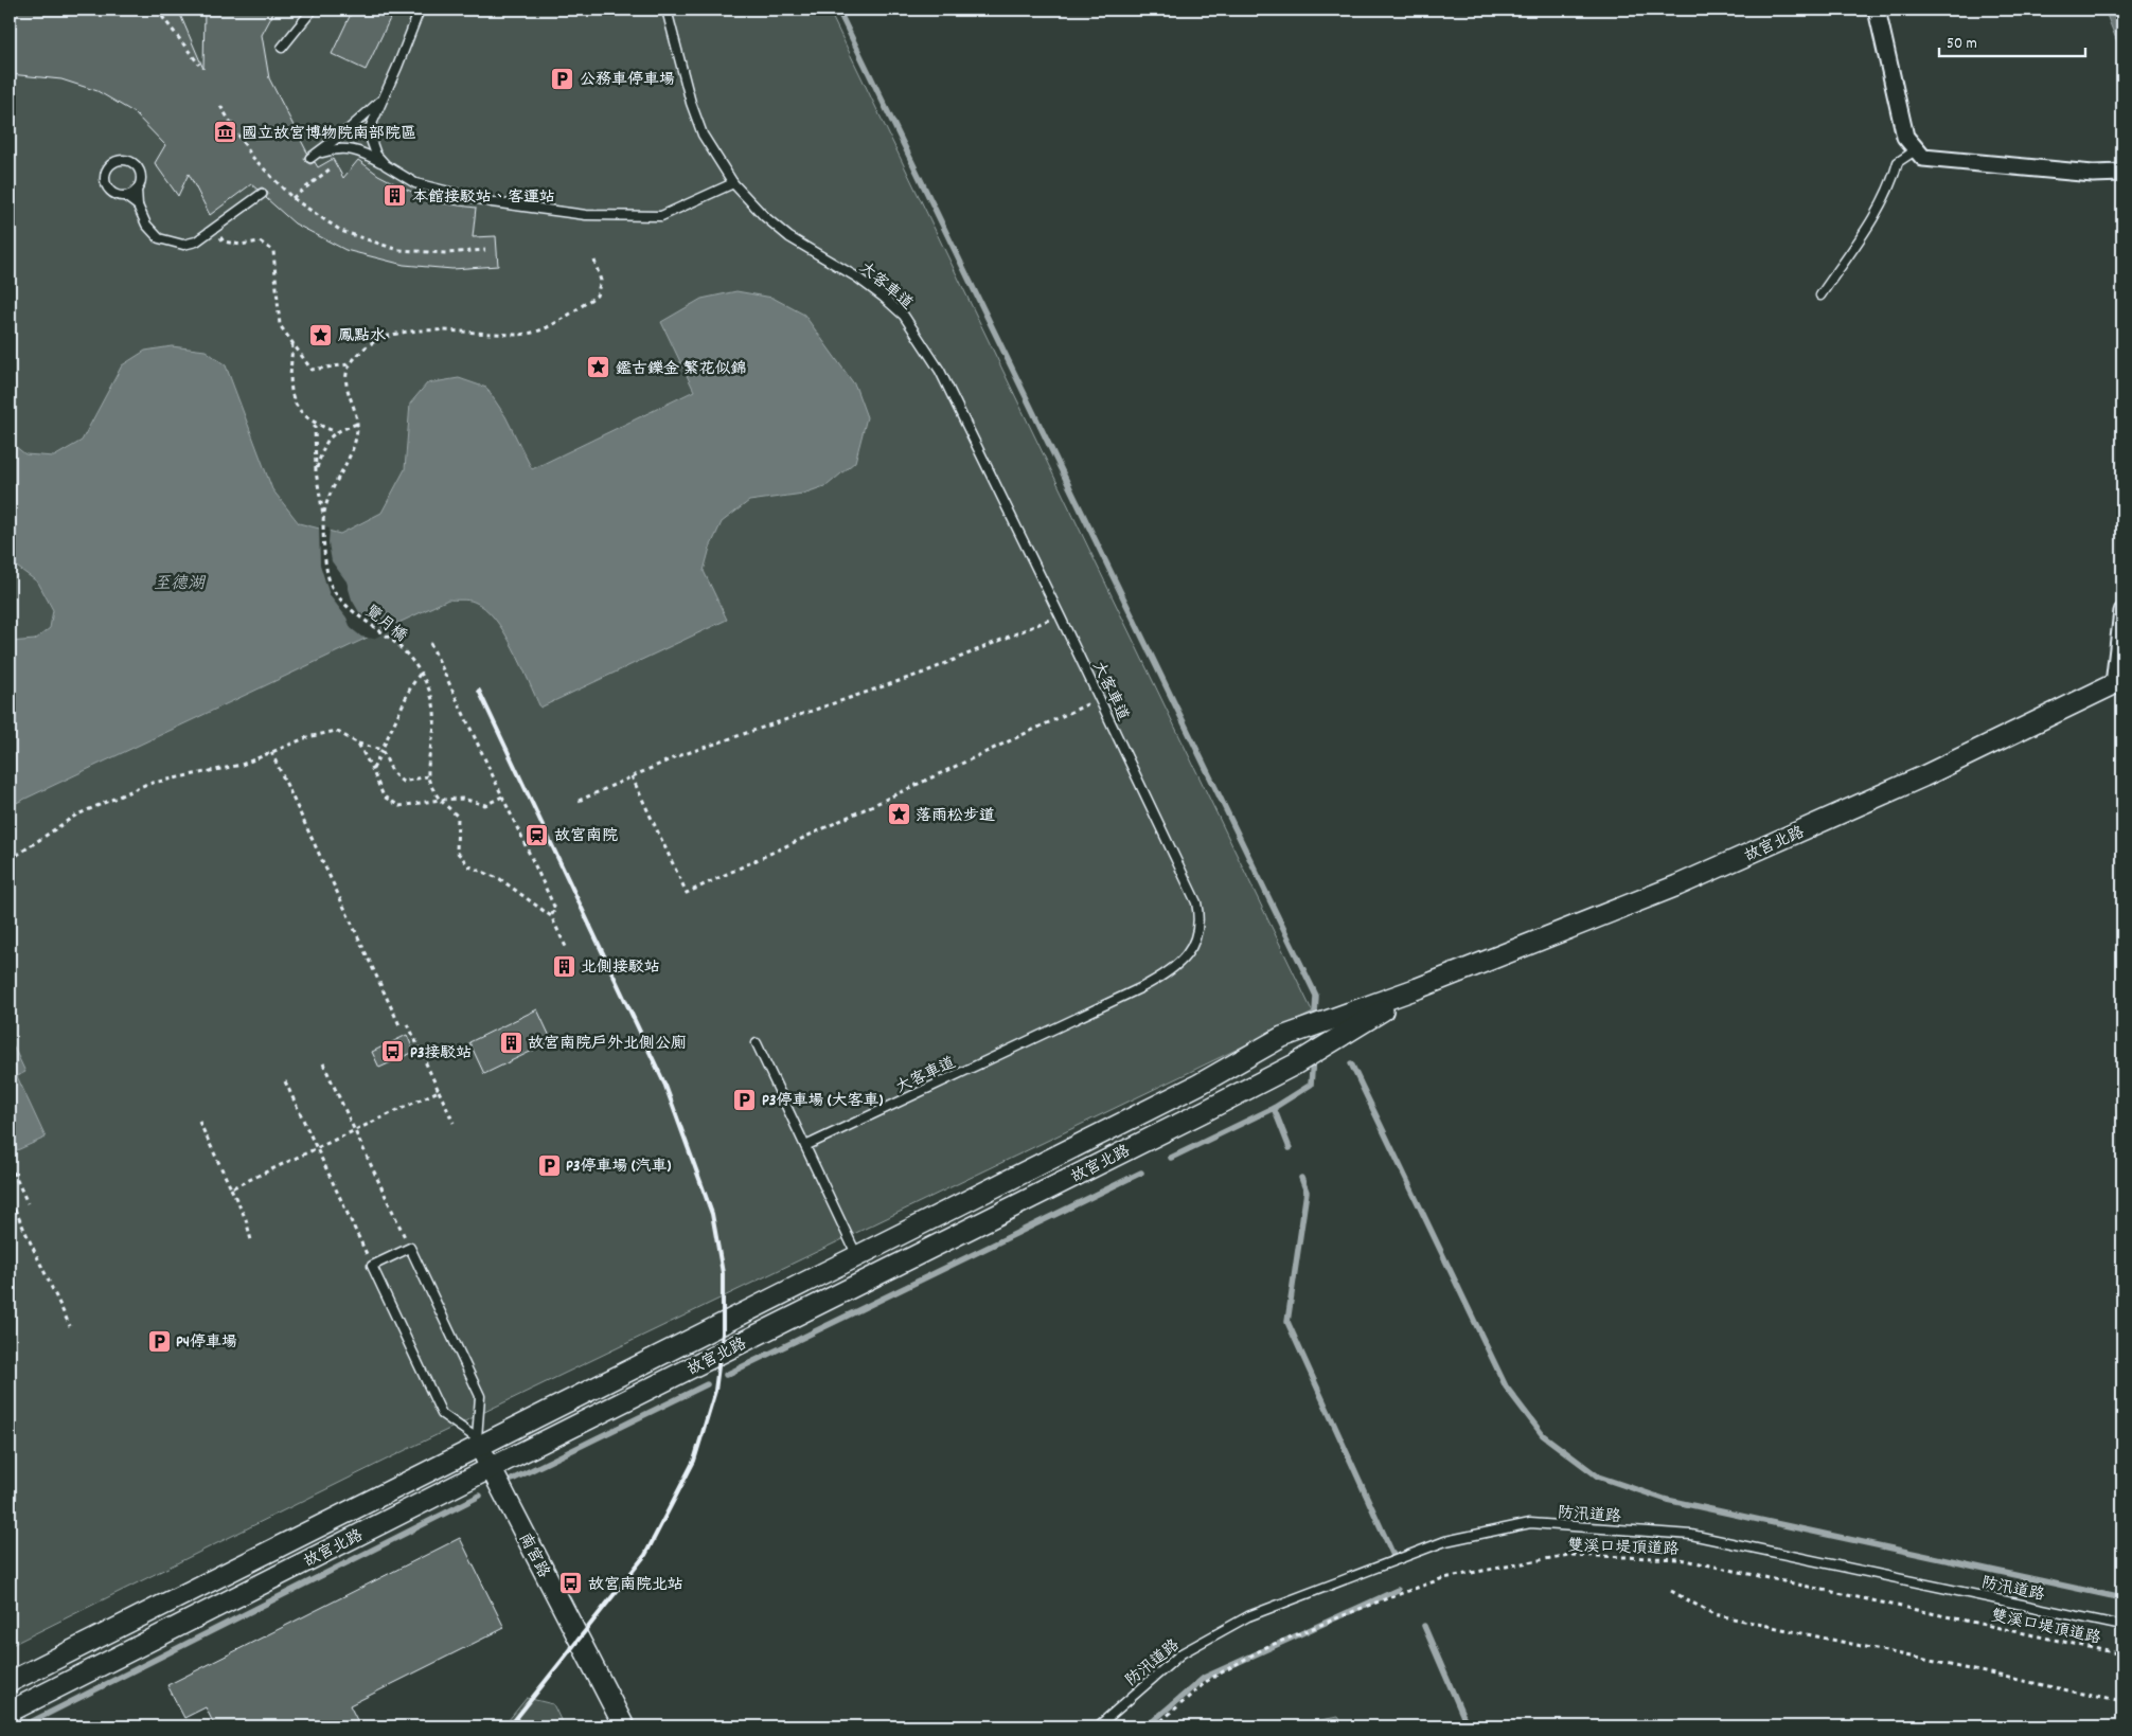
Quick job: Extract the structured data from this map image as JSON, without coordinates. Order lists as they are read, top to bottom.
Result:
{
  "streets": {
    "street": ["故宮北路", "南宮路"],
    "lane": ["大客車道", "防汛道路"],
    "path": ["覽月橋", "雙溪口堤頂道路"]
  },
  "crossings": [
    ["故宮北路", "南宮路"]
  ],
  "water": ["至德湖"],
  "places": {
    "parking": [
      "公務車停車場",
      "P3停車場 (大客車)",
      "P3停車場 (汽車)",
      "P4停車場"
    ],
    "museum": ["國立故宮博物院南部院區"],
    "building": ["本館接駁站、客運站", "北側接駁站", "故宮南院戶外北側公廁"],
    "place": ["鳳點水", "鑑古鑠金 繁花似錦", "落雨松步道"],
    "station": ["故宮南院"],
    "bus stop": ["P3接駁站", "故宮南院北站"]
  },
  "scale_bar": "50 m"
}
